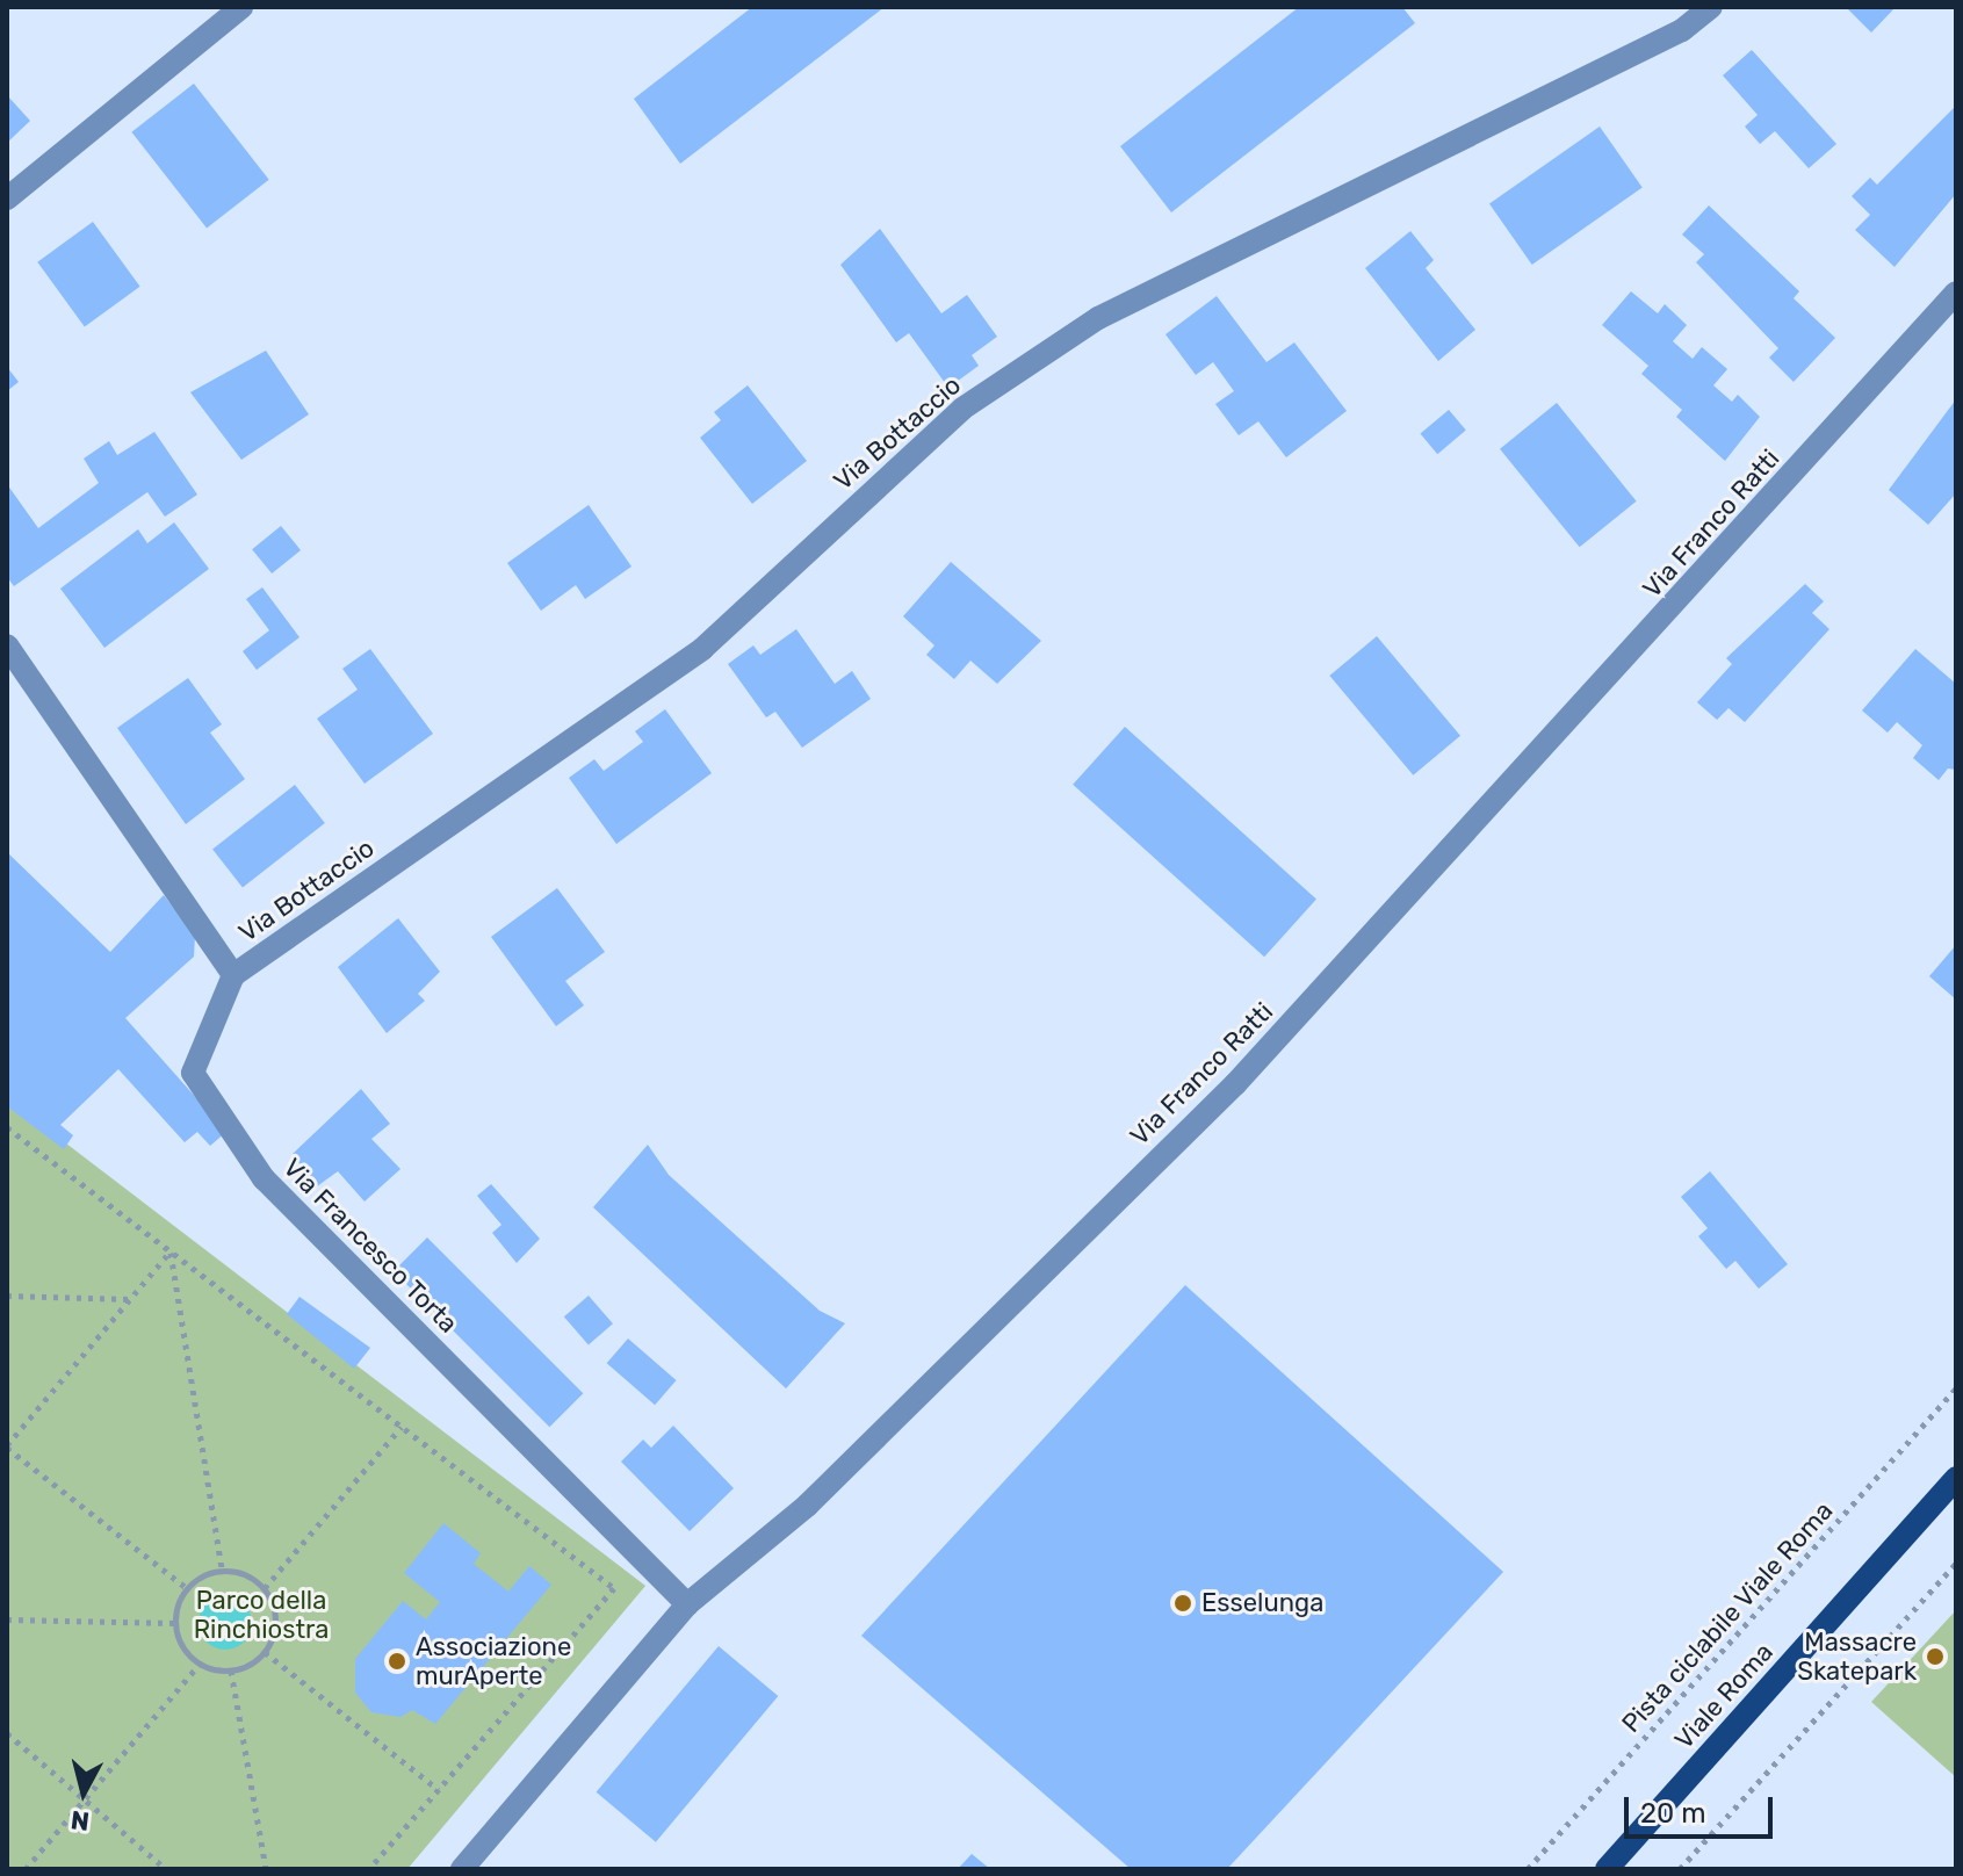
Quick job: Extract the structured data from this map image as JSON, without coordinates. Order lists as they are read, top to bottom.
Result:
{
  "streets": {
    "main road": ["Viale Roma"],
    "street": ["Via Bottaccio", "Via Franco Ratti", "Via Francesco Torta"],
    "path": ["Pista ciclabile Viale Roma"]
  },
  "crossings": [
    ["Via Bottaccio", "Via Francesco Torta"],
    ["Via Franco Ratti", "Via Francesco Torta"]
  ],
  "parks": ["Parco della Rinchiostra"],
  "places": ["Esselunga", "Massacre Skatepark", "Associazione murAperte"],
  "scale_bar": "20 m",
  "north": "bottom"
}
